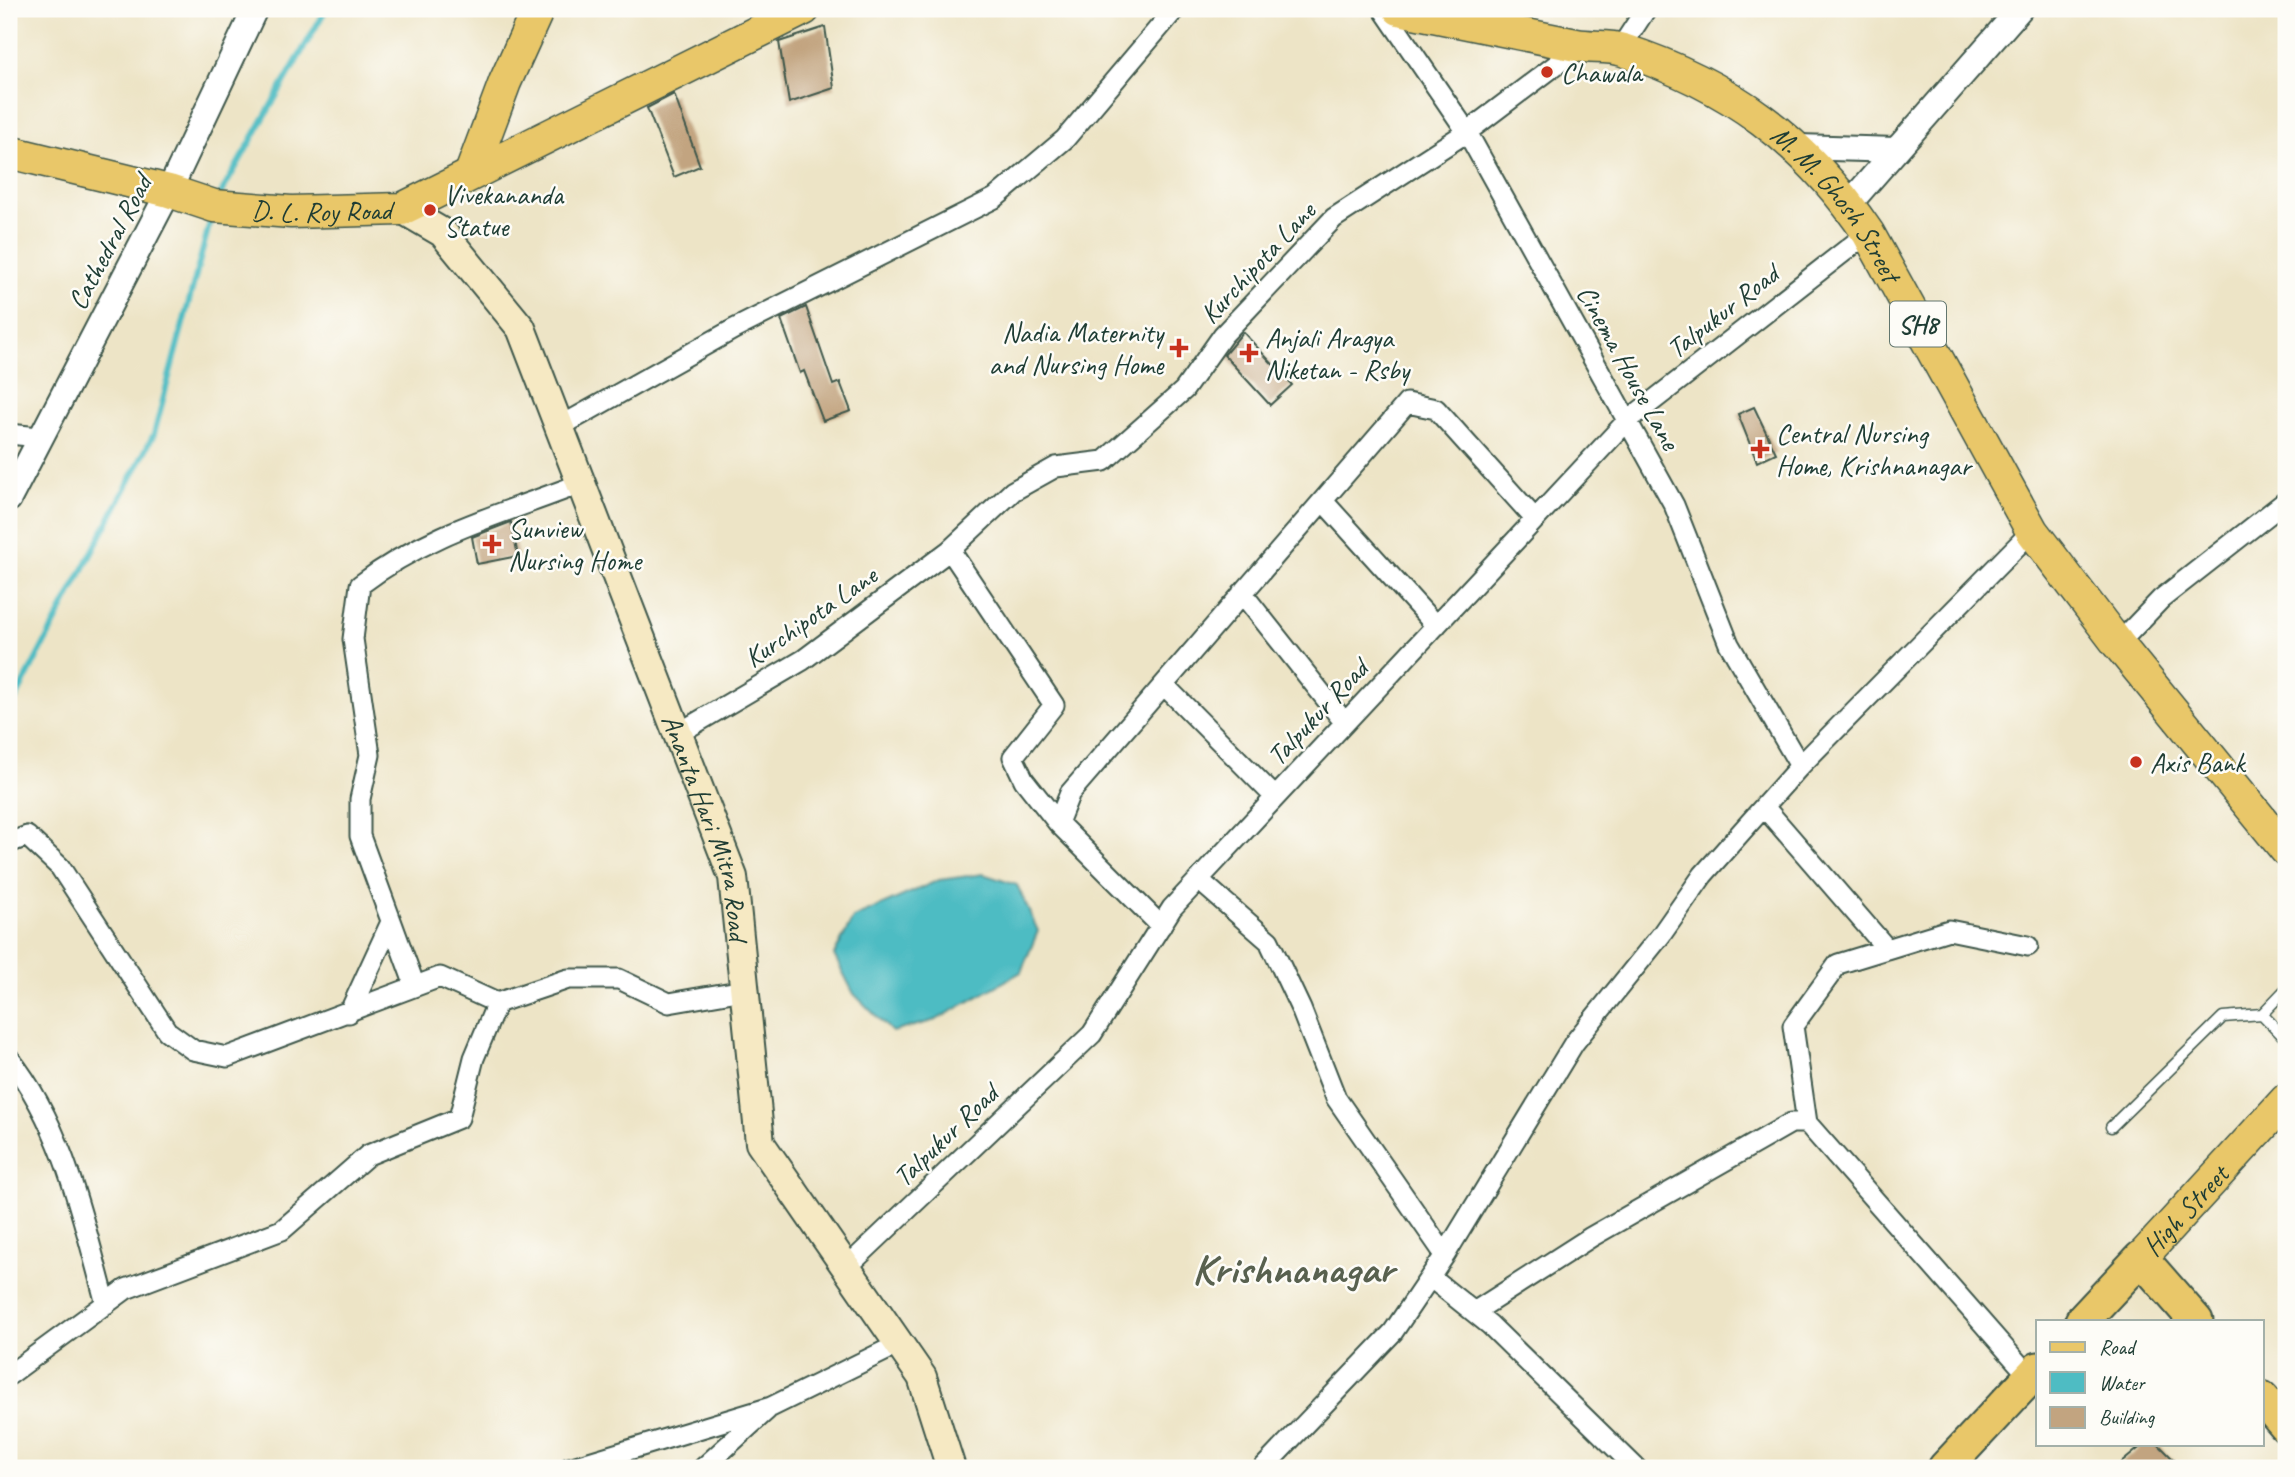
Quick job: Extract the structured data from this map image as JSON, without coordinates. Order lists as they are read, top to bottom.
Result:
{
  "streets": {
    "highway": ["High Street"],
    "main road": [
      "M. M. Ghosh Street",
      "D. L. Roy Road",
      "SH8",
      "Ananta Hari Mitra Road"
    ],
    "street": [
      "Cathedral Road",
      "Kurchipota Lane",
      "Talpukur Road",
      "Cinema House Lane"
    ]
  },
  "crossings": [
    ["M. M. Ghosh Street", "Kurchipota Lane"],
    ["M. M. Ghosh Street", "Talpukur Road"],
    ["D. L. Roy Road", "Cathedral Road"],
    ["D. L. Roy Road", "Ananta Hari Mitra Road"],
    ["Kurchipota Lane", "Cinema House Lane"],
    ["Kurchipota Lane", "Ananta Hari Mitra Road"],
    ["Talpukur Road", "Cinema House Lane"],
    ["Talpukur Road", "Ananta Hari Mitra Road"]
  ],
  "districts": ["Krishnanagar"],
  "places": {
    "other": ["Chawala", "Vivekananda Statue", "Axis Bank"],
    "health": [
      "Nadia Maternity and Nursing Home",
      "Anjali Aragya Niketan - Rsby",
      "Central Nursing Home, Krishnanagar",
      "Sunview Nursing Home"
    ]
  },
  "legend": ["Road", "Water", "Building"]
}
